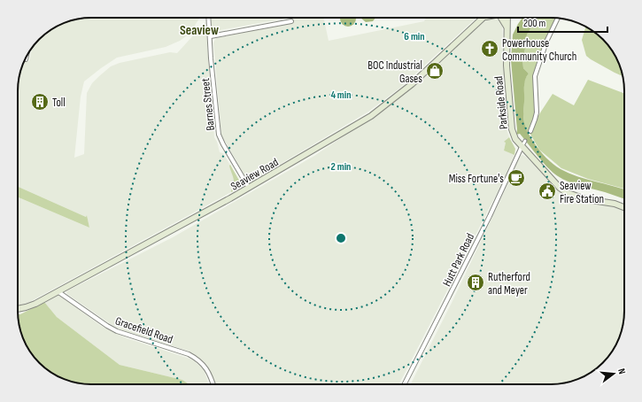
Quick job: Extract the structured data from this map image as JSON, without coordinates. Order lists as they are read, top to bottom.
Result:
{
  "streets": {
    "main road": ["Parkside Road", "Seaview Road"],
    "street": ["Barnes Street", "Hutt Park Road", "Gracefield Road"]
  },
  "crossings": [
    ["Parkside Road", "Hutt Park Road"],
    ["Barnes Street", "Seaview Road"],
    ["Seaview Road", "Gracefield Road"]
  ],
  "districts": ["Seaview"],
  "places": {
    "church": ["Powerhouse Community Church"],
    "shop": ["BOC Industrial Gases"],
    "building": ["Toll", "Rutherford and Meyer"],
    "cafe": ["Miss Fortune's"],
    "public building": ["Seaview Fire Station"]
  },
  "scale_bar": "200 m",
  "north": "right",
  "rings": ["6 min", "4 min", "2 min"]
}
